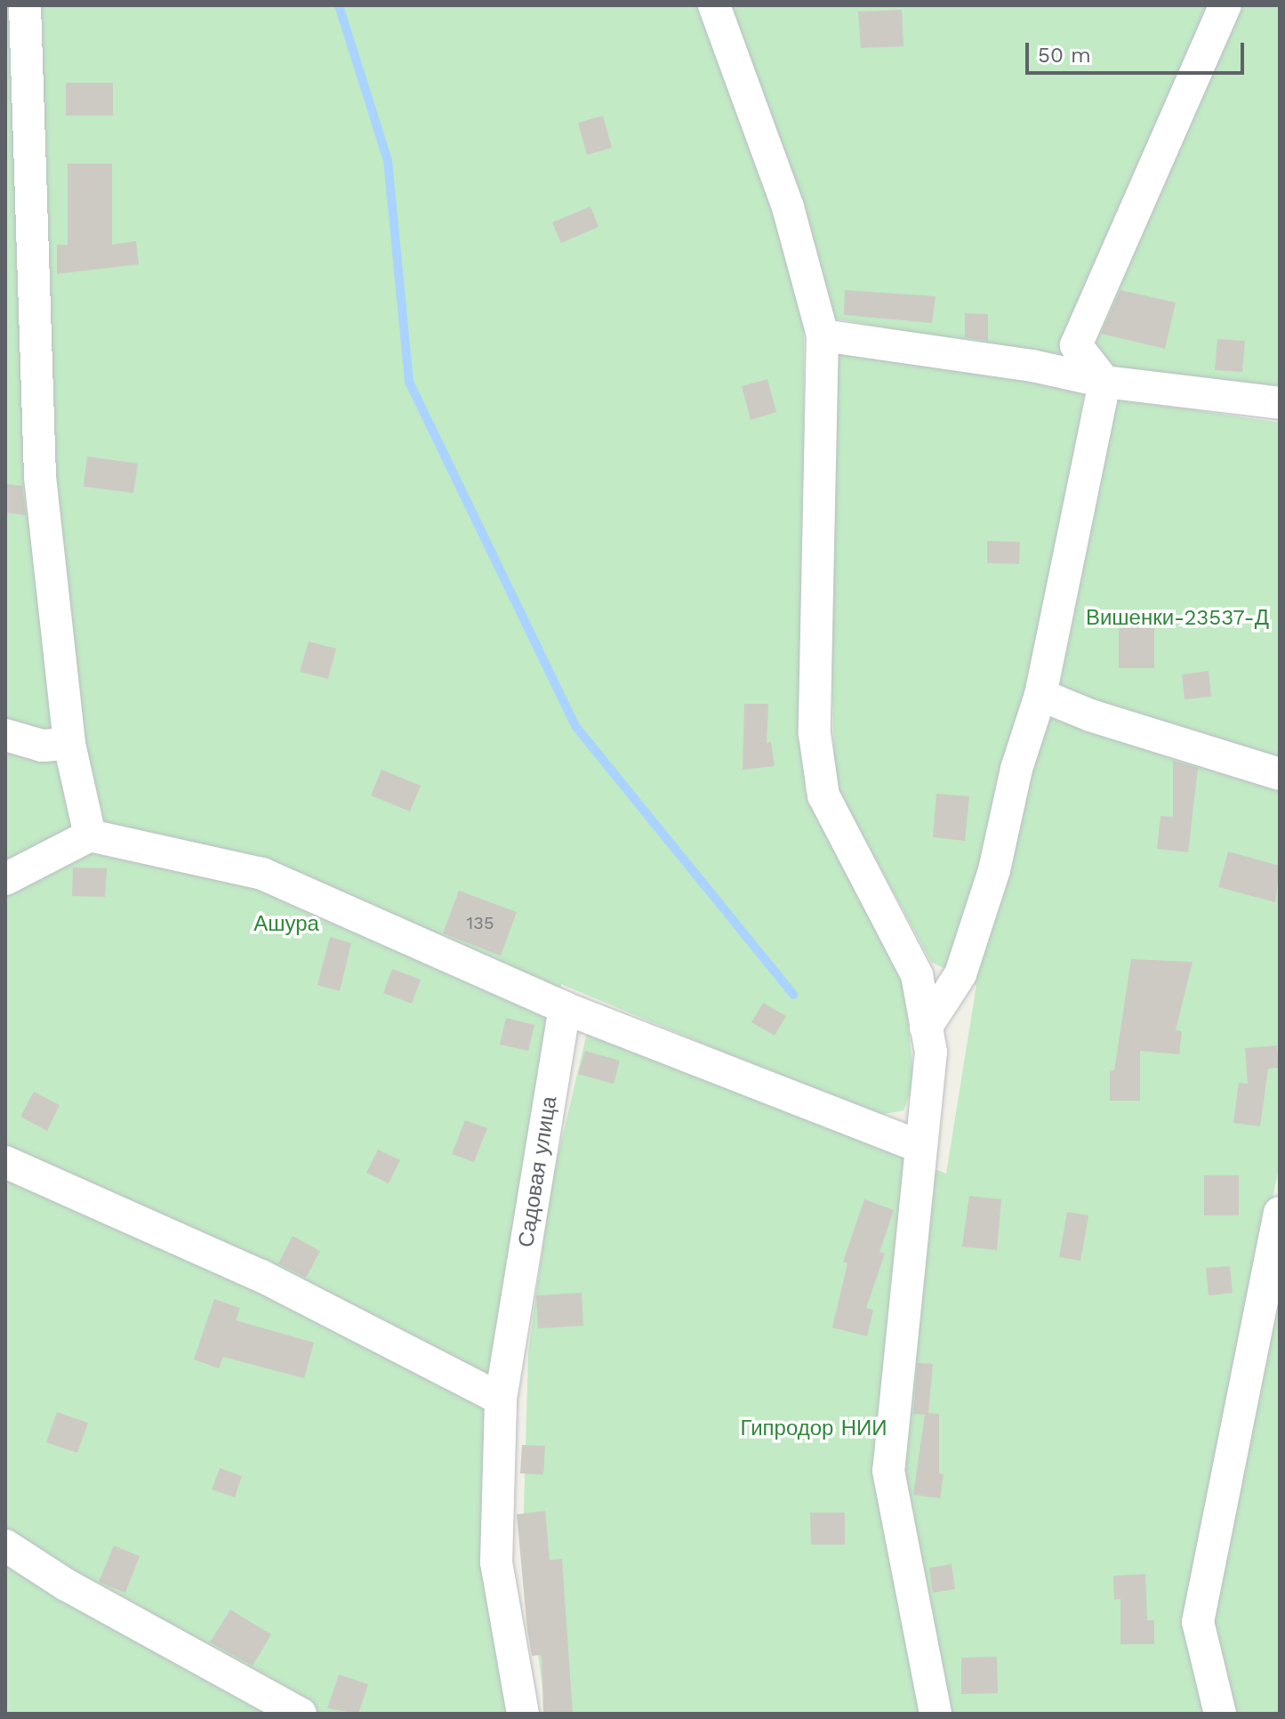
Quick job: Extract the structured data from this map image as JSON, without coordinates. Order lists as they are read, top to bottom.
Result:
{
  "streets": {
    "street": ["Садовая улица"]
  },
  "parks": ["Вишенки-23537-Д", "Ашура", "Гипродор НИИ"],
  "house_numbers": ["135"],
  "scale_bar": "50 m"
}
